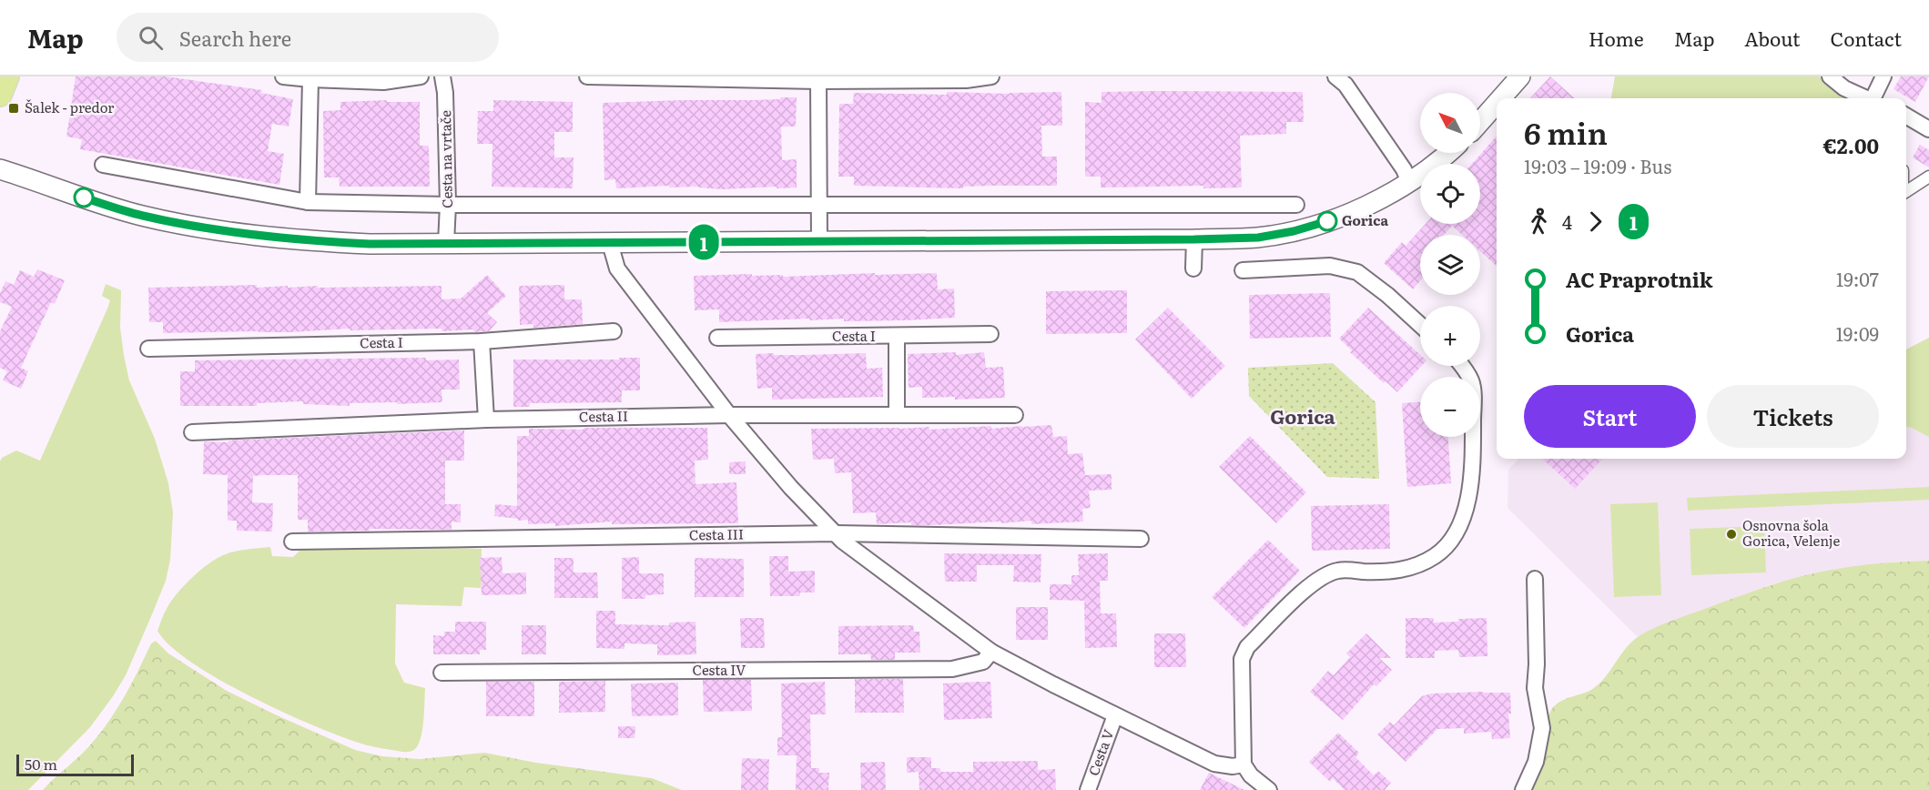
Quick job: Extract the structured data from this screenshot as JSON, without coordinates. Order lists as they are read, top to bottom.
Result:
{
  "streets": {
    "street": [
      "Cesta na vrtače",
      "Cesta I",
      "Cesta II",
      "Cesta III",
      "Cesta IV",
      "Cesta V"
    ]
  },
  "districts": ["Gorica"],
  "places": {
    "transit": ["Šalek - predor"],
    "other": ["Gorica", "Osnovna šola Gorica, Velenje"]
  },
  "lines": ["bus line 1"],
  "scale_bar": "50 m",
  "north": "top left",
  "page": {
    "header": "Map",
    "search": "Search here",
    "nav": [
      "Home",
      "Map",
      "About",
      "Contact"
    ],
    "on_map": "1",
    "map_buttons": ["+", "−"],
    "heading": ["6 min", "19:03 – 19:09 · Bus", "€2.00"],
    "legs": ["4", "1"],
    "list": [
      {
        "name": "AC Praprotnik",
        "value": "19:07"
      },
      {
        "name": "Gorica",
        "value": "19:09"
      }
    ],
    "buttons": ["Start", "Tickets"],
    "scale": "50 m"
  }
}
